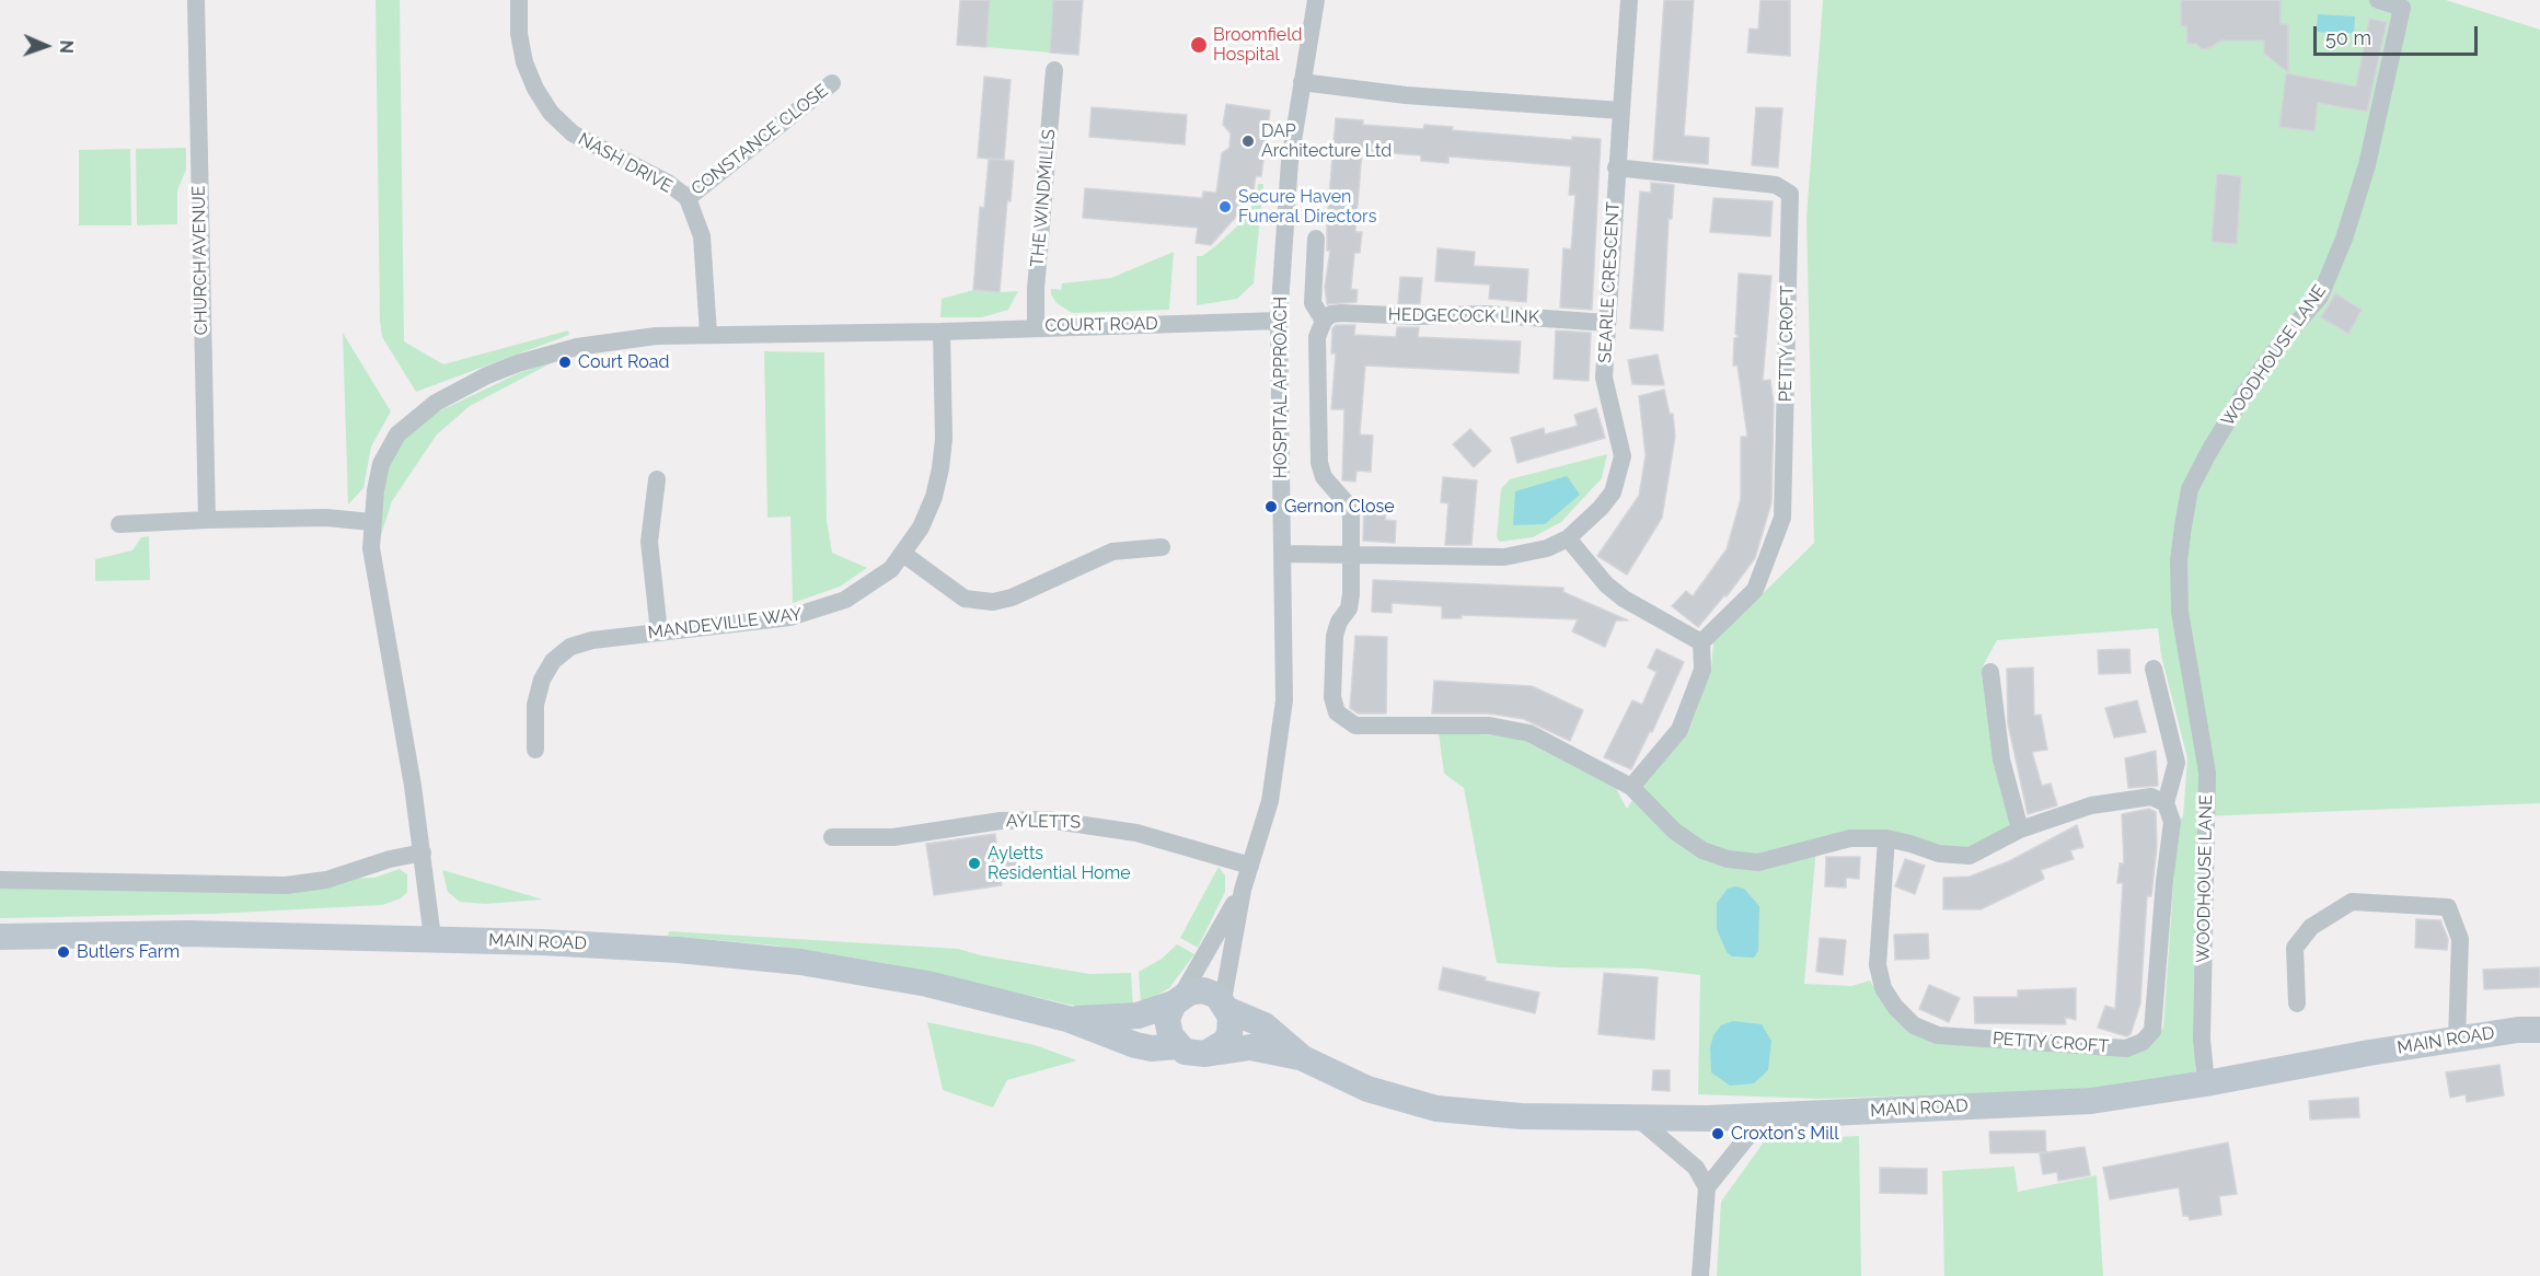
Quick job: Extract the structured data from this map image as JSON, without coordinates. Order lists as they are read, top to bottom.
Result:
{
  "streets": {
    "main road": ["MAIN ROAD"],
    "street": [
      "CONSTANCE CLOSE",
      "NASH DRIVE",
      "THE WINDMILLS",
      "CHURCH AVENUE",
      "SEARLE CRESCENT",
      "HEDGECOCK LINK",
      "COURT ROAD",
      "PETTY CROFT",
      "WOODHOUSE LANE",
      "HOSPITAL APPROACH",
      "MANDEVILLE WAY",
      "AYLETTS"
    ]
  },
  "crossings": [
    ["CONSTANCE CLOSE", "NASH DRIVE"],
    ["NASH DRIVE", "COURT ROAD"],
    ["THE WINDMILLS", "COURT ROAD"],
    ["SEARLE CRESCENT", "HEDGECOCK LINK"],
    ["SEARLE CRESCENT", "PETTY CROFT"],
    ["SEARLE CRESCENT", "HOSPITAL APPROACH"],
    ["COURT ROAD", "HOSPITAL APPROACH"],
    ["COURT ROAD", "MANDEVILLE WAY"],
    ["COURT ROAD", "MAIN ROAD"],
    ["WOODHOUSE LANE", "MAIN ROAD"],
    ["HOSPITAL APPROACH", "AYLETTS"],
    ["HOSPITAL APPROACH", "MAIN ROAD"]
  ],
  "places": [
    "Broomfield Hospital",
    "DAP Architecture Ltd",
    "Secure Haven Funeral Directors",
    "Court Road",
    "Gernon Close",
    "Ayletts Residential Home",
    "Butlers Farm",
    "Croxton's Mill"
  ],
  "scale_bar": "50 m",
  "north": "right"
}
